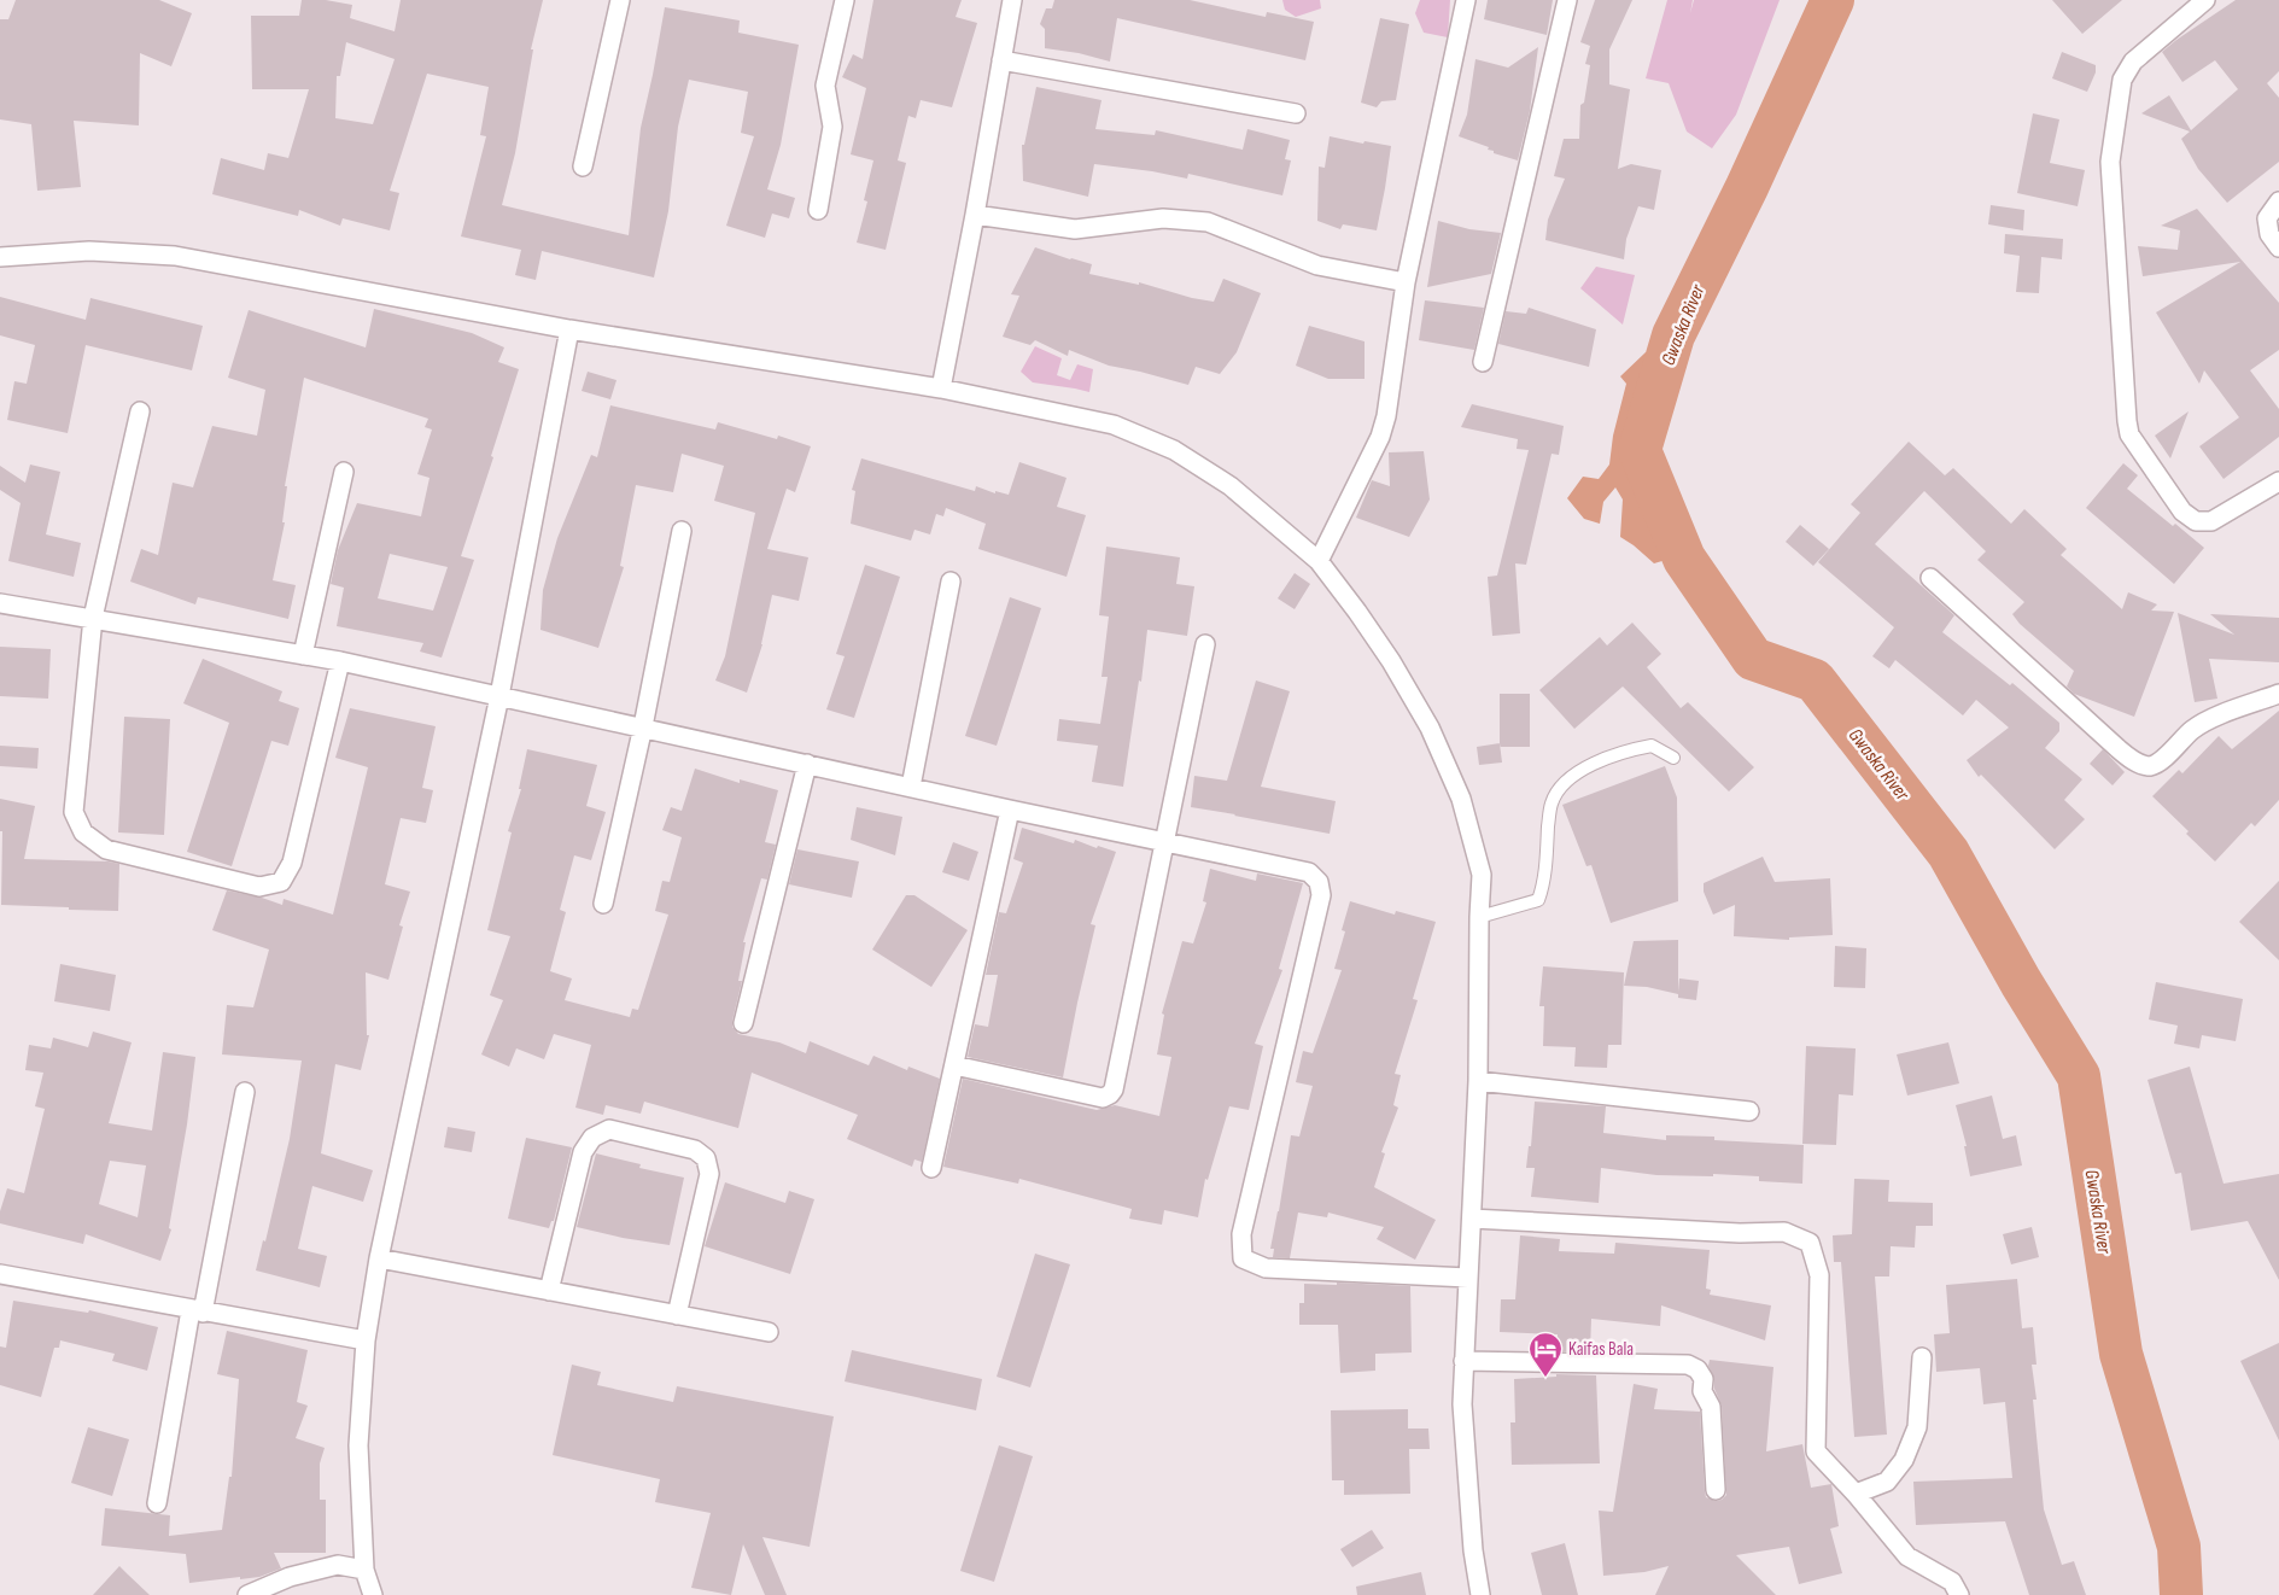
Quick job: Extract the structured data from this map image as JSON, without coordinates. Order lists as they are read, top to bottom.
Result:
{
  "water": ["Gwaska River"],
  "places": {
    "hotel": ["Kaifas Bala"]
  }
}
